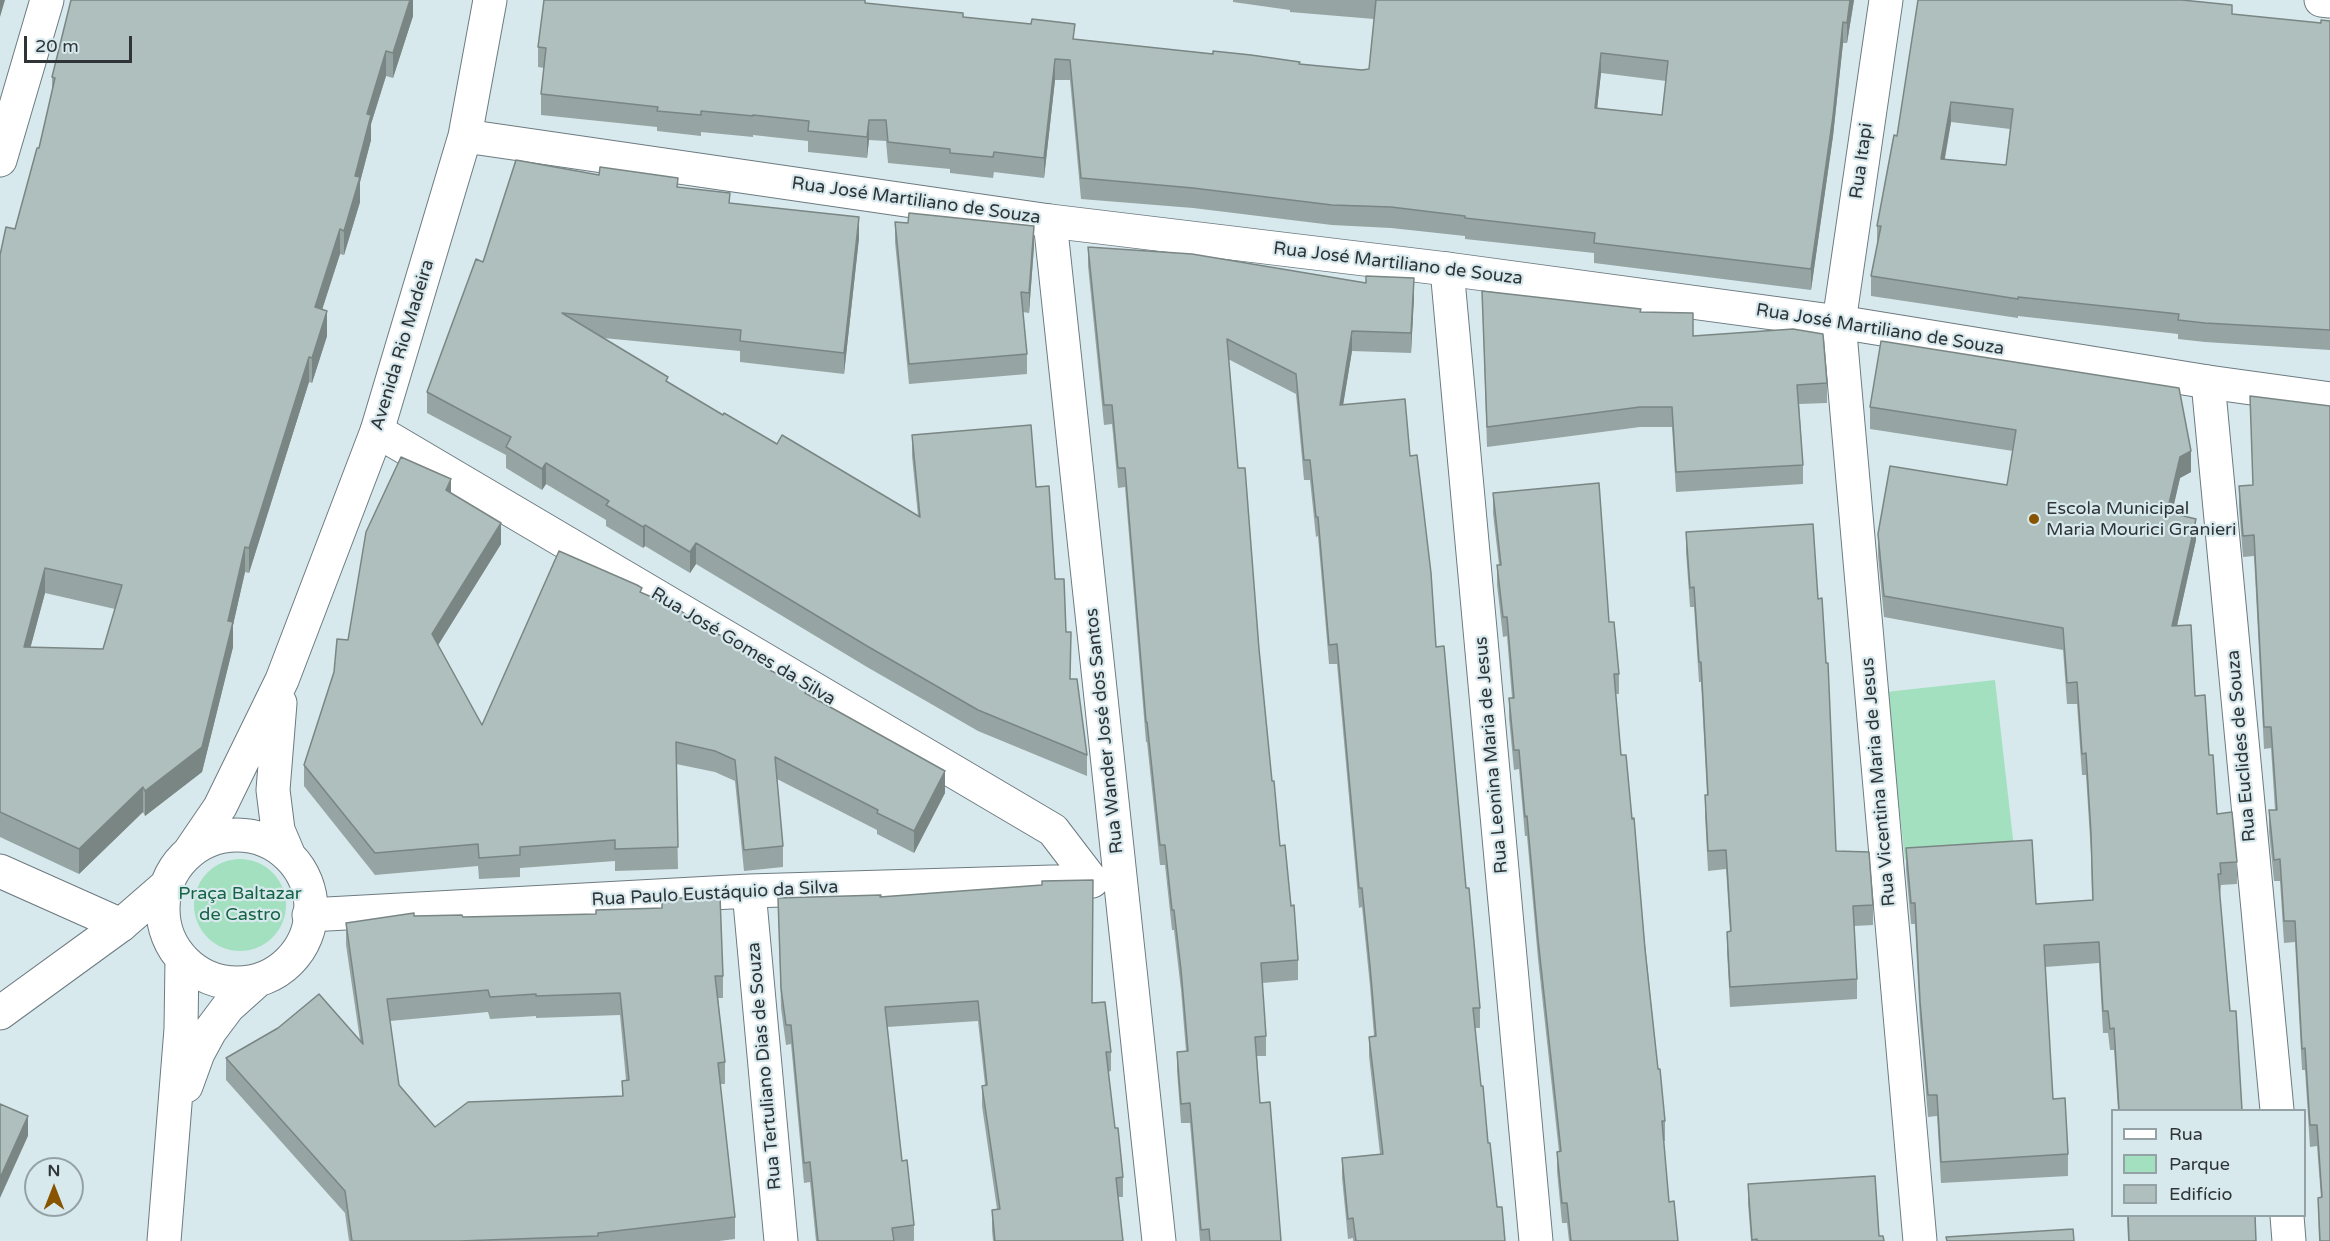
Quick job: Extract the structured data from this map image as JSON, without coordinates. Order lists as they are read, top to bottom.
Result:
{
  "streets": {
    "street": [
      "Rua Itapi",
      "Rua José Martiliano de Souza",
      "Avenida Rio Madeira",
      "Rua José Gomes da Silva",
      "Rua Wander José dos Santos",
      "Rua Euclides de Souza",
      "Rua Leonina Maria de Jesus",
      "Rua Vicentina Maria de Jesus",
      "Rua Paulo Eustáquio da Silva",
      "Rua Tertuliano Dias de Souza"
    ]
  },
  "crossings": [
    ["Rua Itapi", "Rua José Martiliano de Souza"],
    ["Rua Itapi", "Rua Vicentina Maria de Jesus"],
    ["Rua José Martiliano de Souza", "Avenida Rio Madeira"],
    ["Rua José Martiliano de Souza", "Rua Wander José dos Santos"],
    ["Rua José Martiliano de Souza", "Rua Euclides de Souza"],
    ["Rua José Martiliano de Souza", "Rua Leonina Maria de Jesus"],
    ["Rua José Martiliano de Souza", "Rua Vicentina Maria de Jesus"],
    ["Avenida Rio Madeira", "Rua José Gomes da Silva"],
    ["Avenida Rio Madeira", "Rua Paulo Eustáquio da Silva"],
    ["Rua José Gomes da Silva", "Rua Wander José dos Santos"],
    ["Rua José Gomes da Silva", "Rua Paulo Eustáquio da Silva"],
    ["Rua Wander José dos Santos", "Rua Paulo Eustáquio da Silva"],
    ["Rua Paulo Eustáquio da Silva", "Rua Tertuliano Dias de Souza"]
  ],
  "parks": ["Praça Baltazar de Castro"],
  "places": ["Escola Municipal Maria Mourici Granieri"],
  "legend": ["Rua", "Parque", "Edifício"],
  "scale_bar": "20 m",
  "north": "top"
}
